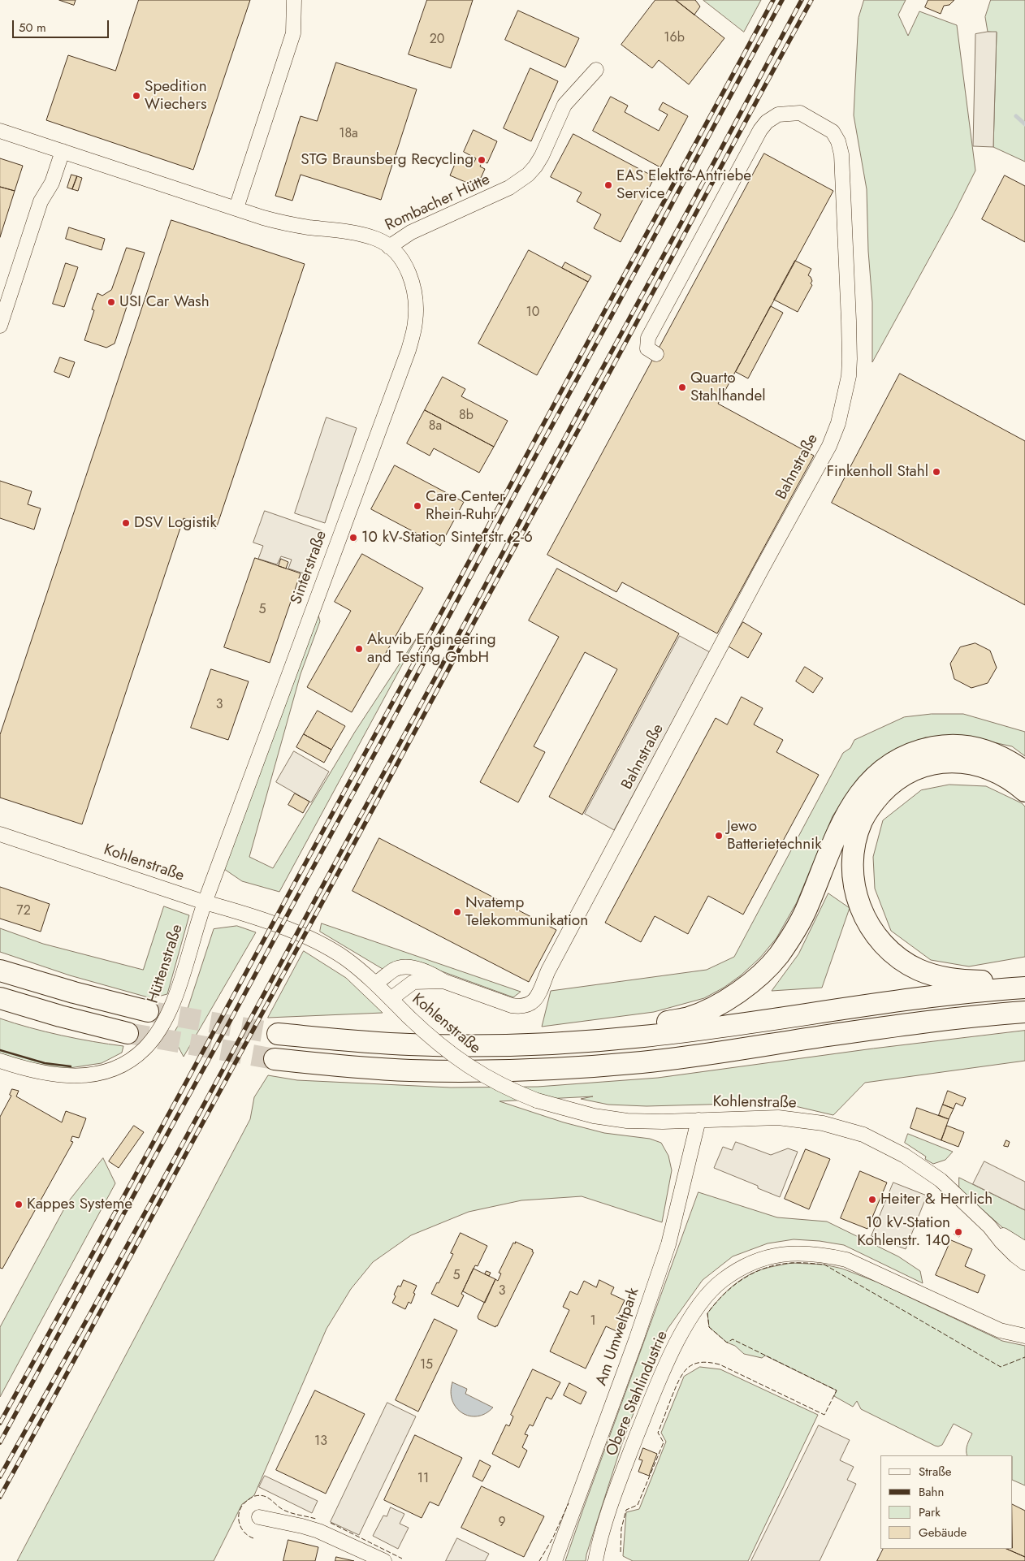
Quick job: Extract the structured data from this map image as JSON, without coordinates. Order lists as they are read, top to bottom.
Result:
{
  "streets": {
    "street": [
      "Rombacher Hütte",
      "Bahnstraße",
      "Sinterstraße",
      "Kohlenstraße",
      "Hüttenstraße",
      "Am Umweltpark",
      "Obere Stahlindustrie"
    ]
  },
  "crossings": [
    ["Rombacher Hütte", "Sinterstraße"],
    ["Bahnstraße", "Kohlenstraße"],
    ["Sinterstraße", "Kohlenstraße"],
    ["Sinterstraße", "Hüttenstraße"],
    ["Kohlenstraße", "Hüttenstraße"],
    ["Kohlenstraße", "Am Umweltpark"]
  ],
  "places": [
    "Spedition Wiechers",
    "STG Braunsberg Recycling",
    "EAS Elektro-Antriebe Service",
    "USI Car Wash",
    "Quarto Stahlhandel",
    "Finkenholl Stahl",
    "Care Center Rhein-Ruhr",
    "DSV Logistik",
    "10 kV-Station Sinterstr. 2-6",
    "Akuvib Engineering and Testing GmbH",
    "Jewo Batterietechnik",
    "Nvatemp Telekommunikation",
    "Heiter & Herrlich",
    "Kappes Systeme",
    "10 kV-Station Kohlenstr. 140"
  ],
  "house_numbers": [
    "16b",
    "20",
    "18a",
    "10",
    "8b",
    "8a",
    "5",
    "3",
    "72",
    "5",
    "3",
    "1",
    "15",
    "13",
    "11",
    "9"
  ],
  "legend": [
    "Straße",
    "Bahn",
    "Park",
    "Gebäude"
  ],
  "scale_bar": "50 m"
}
